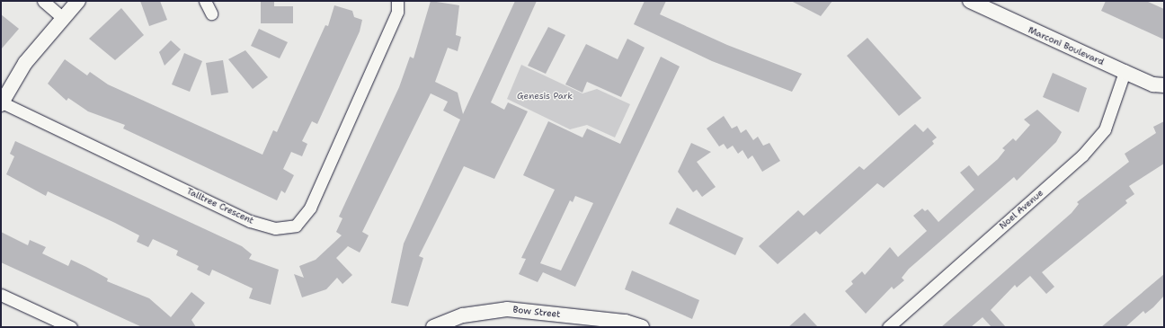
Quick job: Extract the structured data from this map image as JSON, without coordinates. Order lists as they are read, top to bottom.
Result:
{
  "streets": {
    "street": [
      "Marconi Boulevard",
      "Talltree Crescent",
      "Noel Avenue",
      "Bow Street"
    ]
  },
  "crossings": [
    ["Marconi Boulevard", "Noel Avenue"]
  ],
  "parks": ["Genesis Park"]
}
